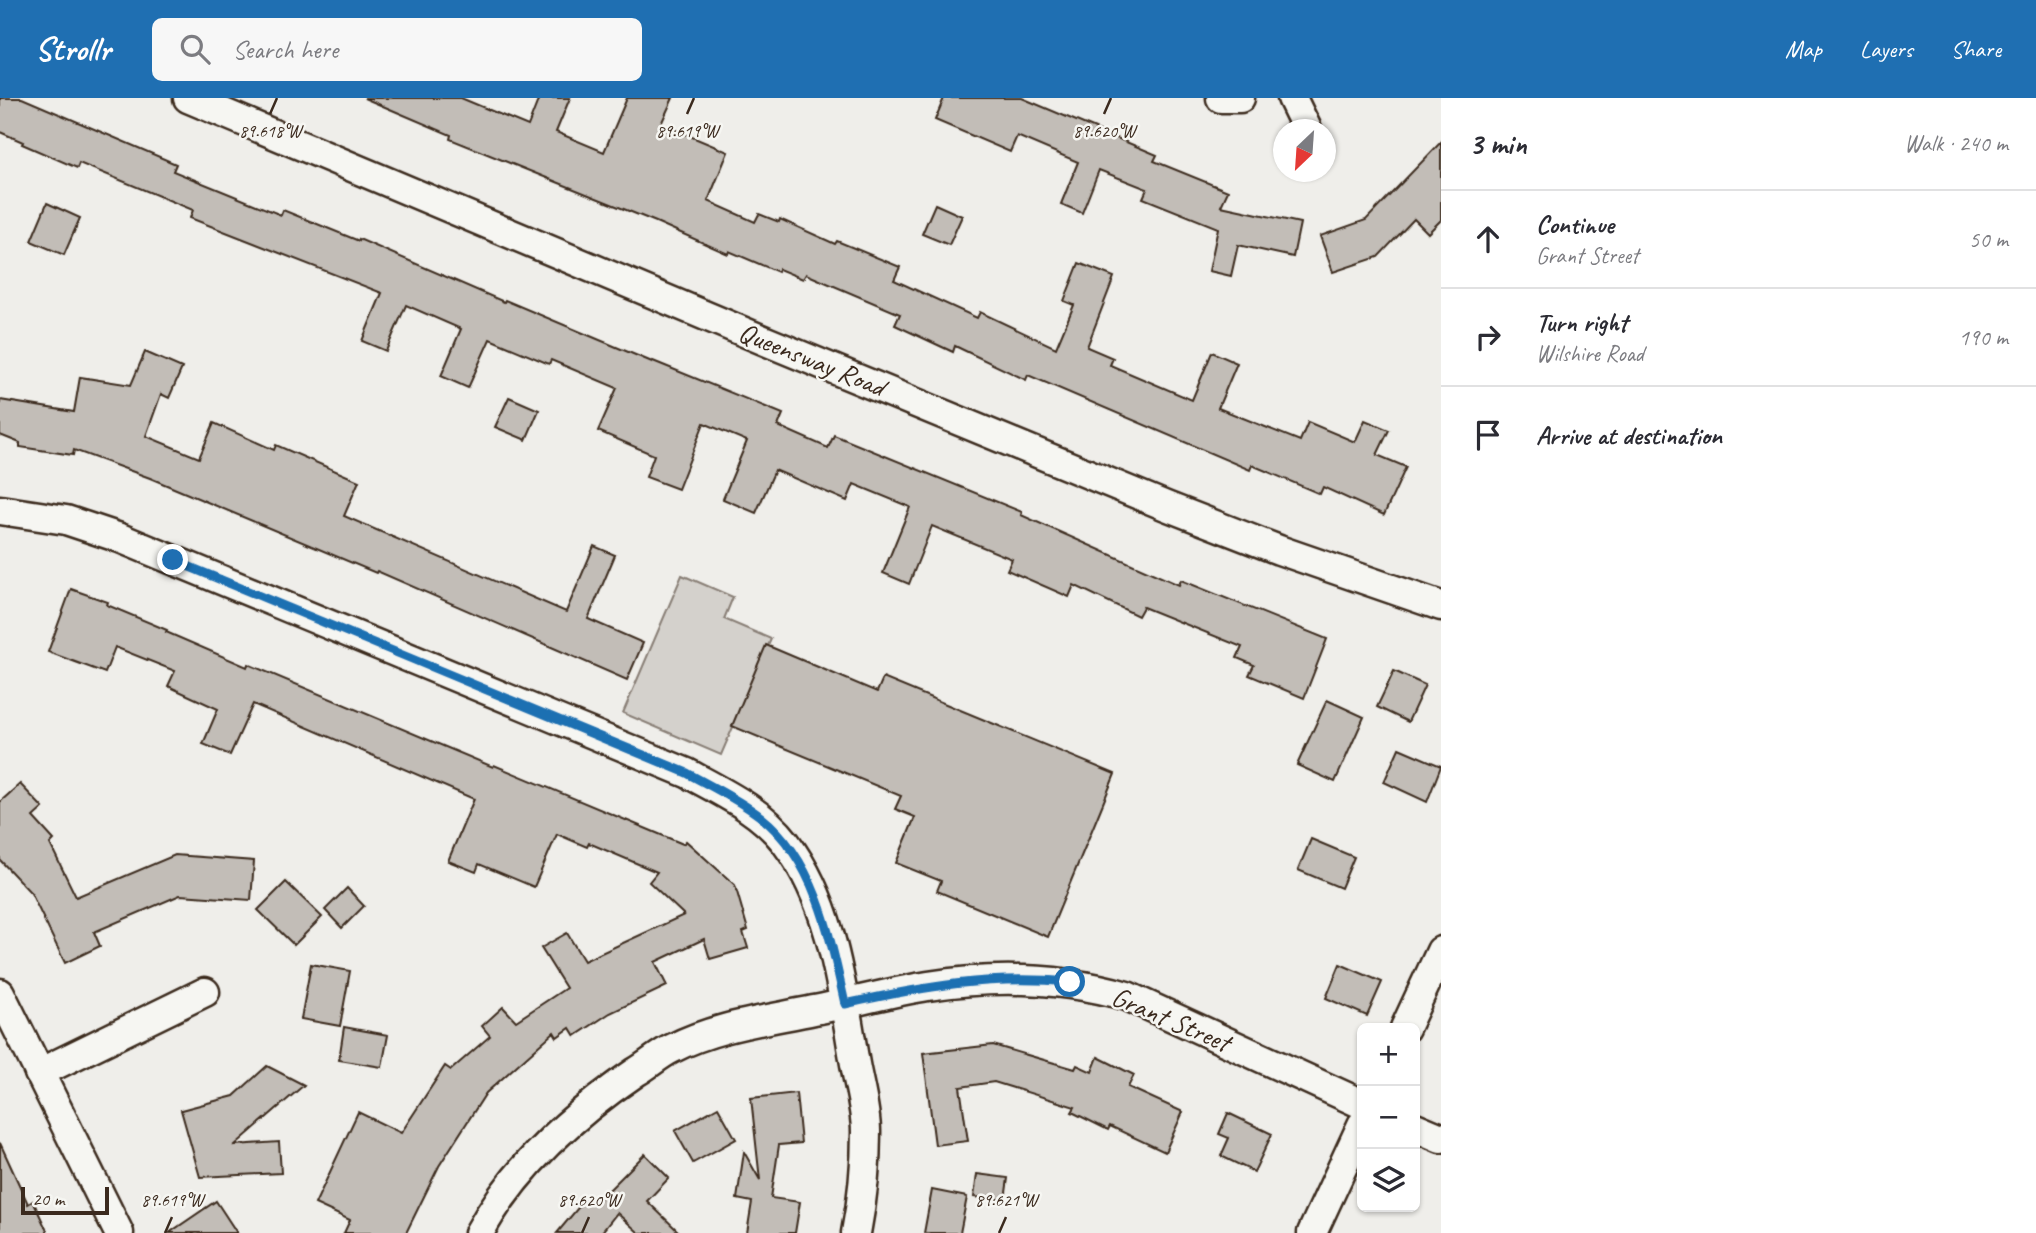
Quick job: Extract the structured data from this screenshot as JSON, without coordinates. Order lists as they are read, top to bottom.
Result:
{
  "streets": {
    "street": ["Queensway Road", "Grant Street"]
  },
  "scale_bar": "20 m",
  "north": "bottom left",
  "page": {
    "header": "Strollr",
    "search": "Search here",
    "nav": ["Map", "Layers", "Share"],
    "heading": ["3 min", "Walk · 240 m"],
    "list": [
      ["Continue", "Grant Street", "50 m"],
      ["Turn right", "Wilshire Road", "190 m"],
      "Arrive at destination"
    ],
    "map_buttons": ["+", "−"],
    "scale": "20 m"
  },
  "coordinates": [
    "89.618°W",
    "89.619°W",
    "89.620°W",
    "89.621°W"
  ]
}
